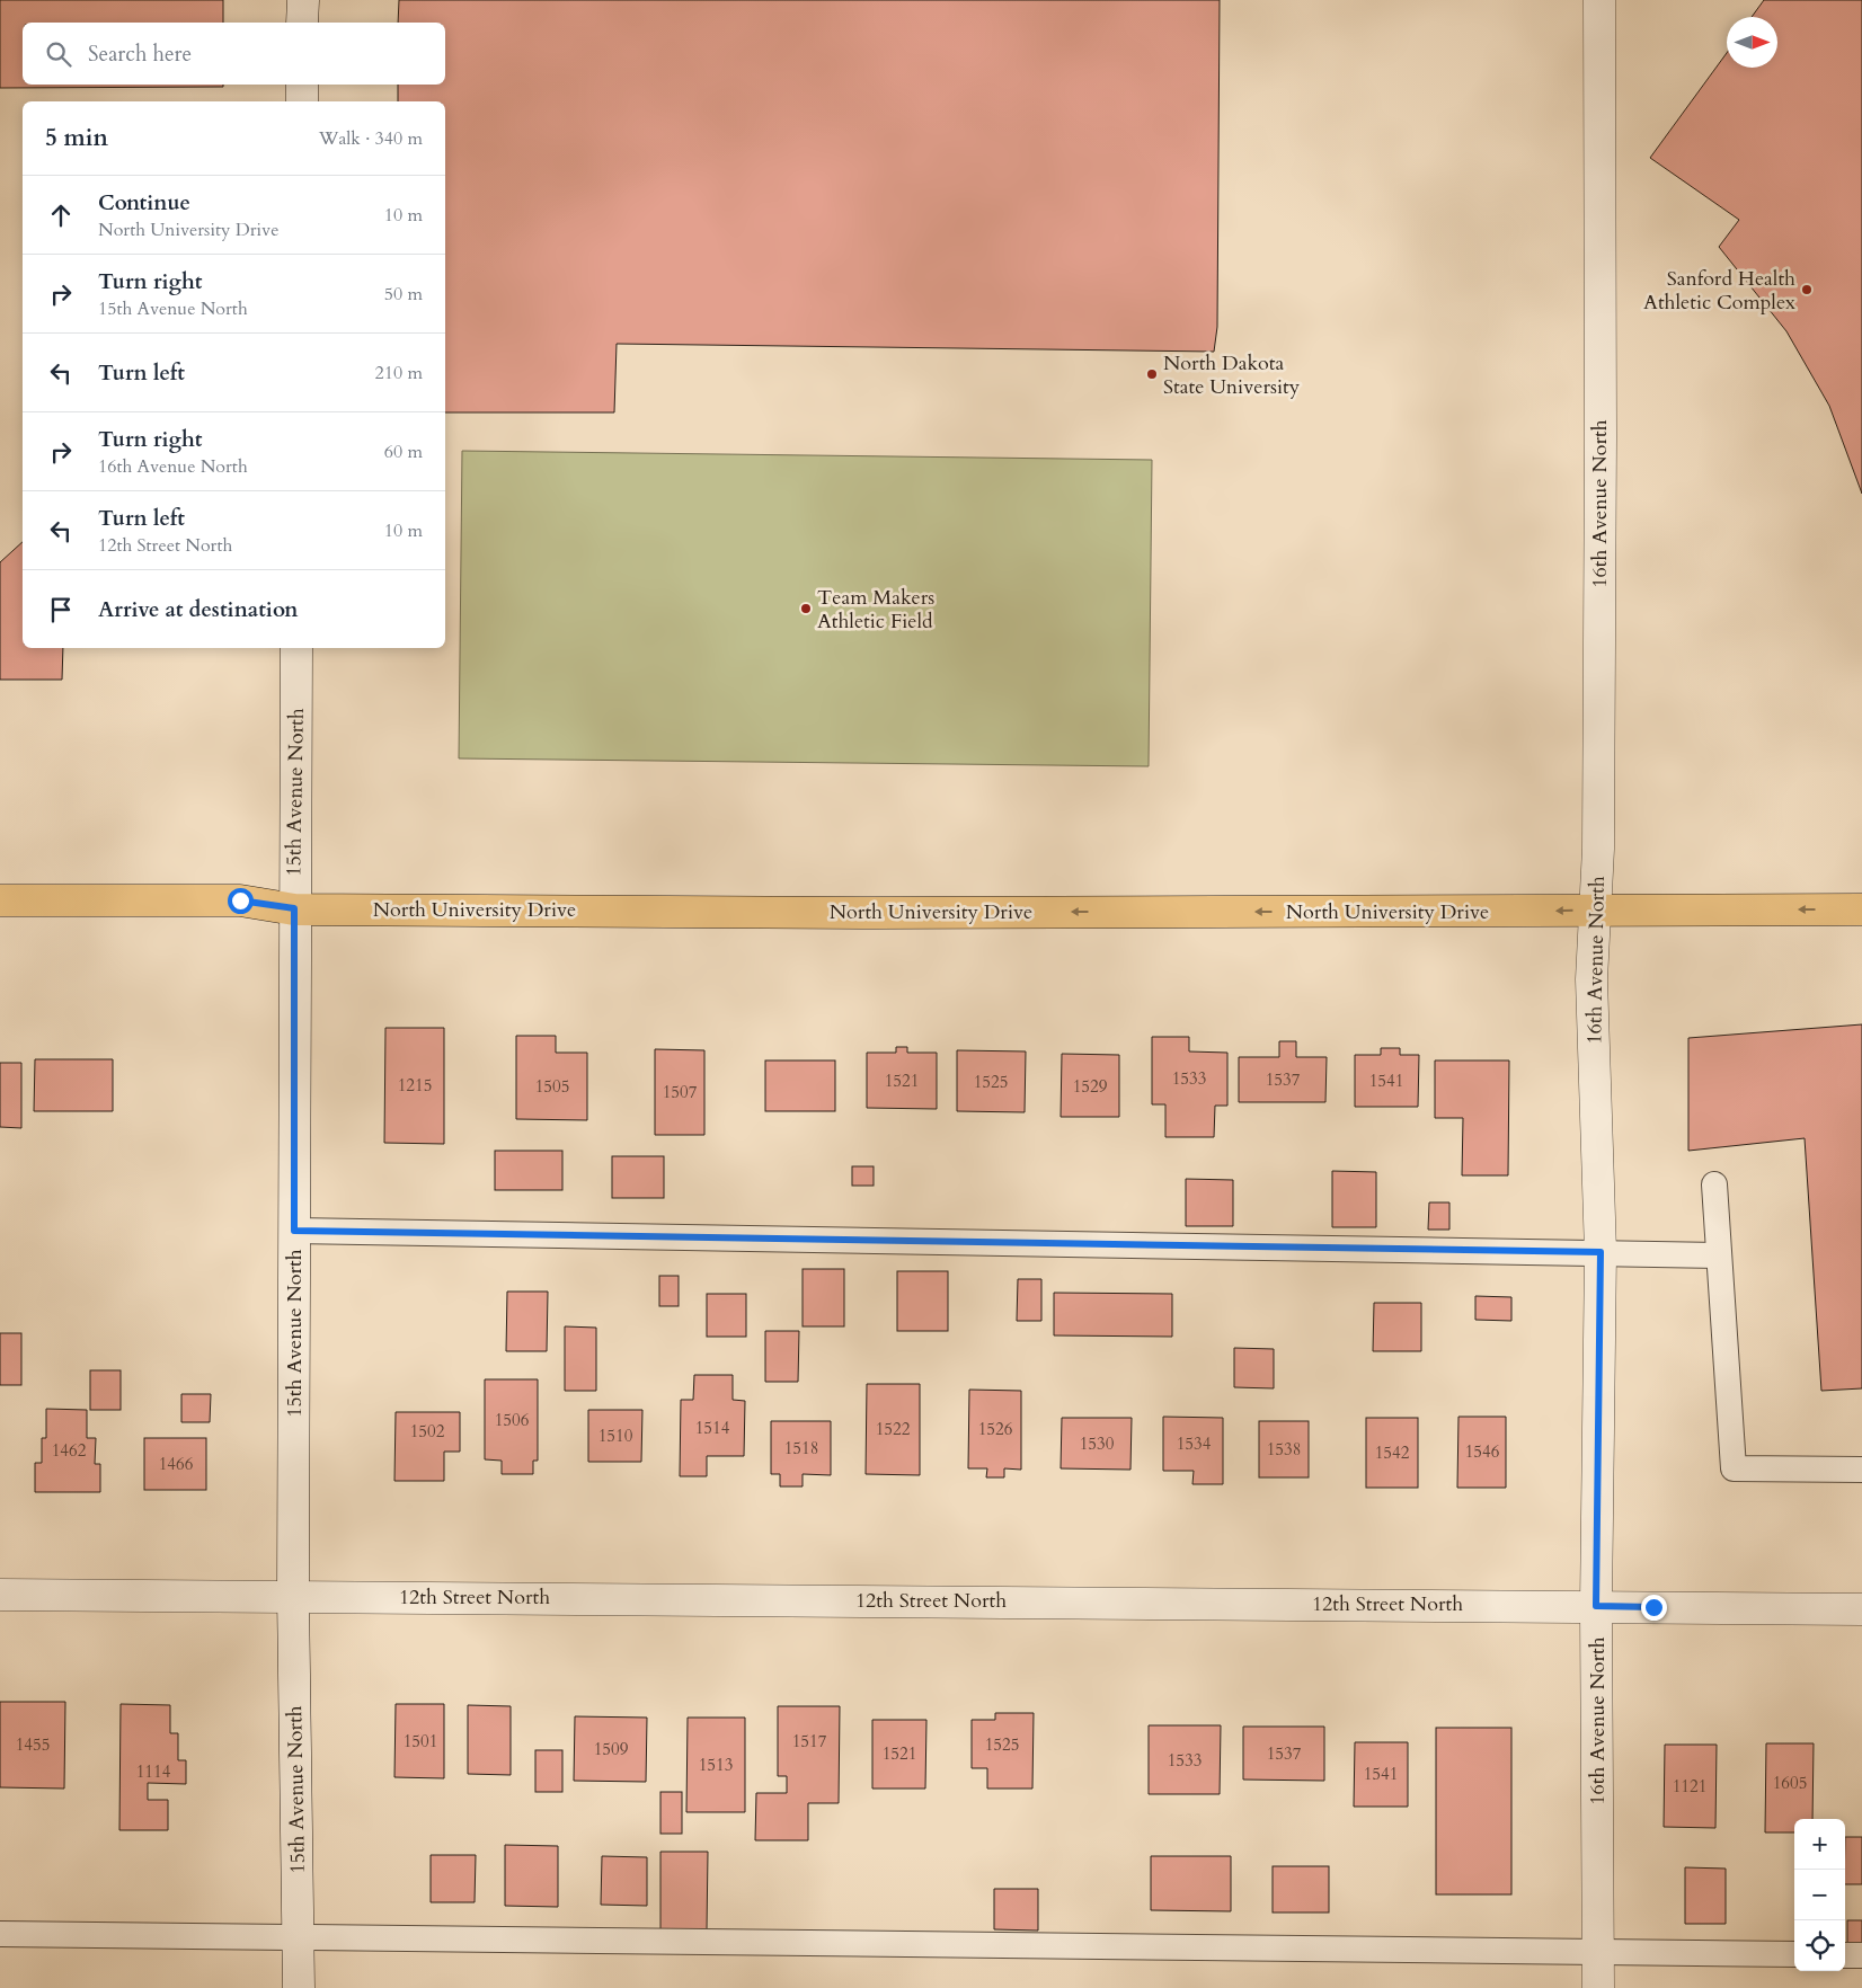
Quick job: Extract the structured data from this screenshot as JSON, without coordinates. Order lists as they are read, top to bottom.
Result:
{
  "streets": {
    "main road": ["North University Drive"],
    "street": ["16th Avenue North", "15th Avenue North", "12th Street North"]
  },
  "crossings": [
    ["16th Avenue North", "North University Drive"],
    ["16th Avenue North", "12th Street North"],
    ["15th Avenue North", "North University Drive"],
    ["15th Avenue North", "12th Street North"]
  ],
  "one_way": ["North University Drive"],
  "places": ["Sanford Health Athletic Complex", "North Dakota State University", "Team Makers Athletic Field"],
  "house_numbers": [
    "1533",
    "1537",
    "1521",
    "1541",
    "1525",
    "1215",
    "1505",
    "1529",
    "1507",
    "1506",
    "1514",
    "1522",
    "1526",
    "1502",
    "1510",
    "1530",
    "1534",
    "1518",
    "1538",
    "1462",
    "1546",
    "1542",
    "1466",
    "1501",
    "1517",
    "1455",
    "1525",
    "1509",
    "1521",
    "1537",
    "1533",
    "1513",
    "1114",
    "1541",
    "1605",
    "1121"
  ],
  "north": "right",
  "page": {
    "search": "Search here",
    "heading": ["5 min", "Walk · 340 m"],
    "list": [
      ["Continue", "North University Drive", "10 m"],
      ["Turn right", "15th Avenue North", "50 m"],
      ["Turn left", "210 m"],
      ["Turn right", "16th Avenue North", "60 m"],
      ["Turn left", "12th Street North", "10 m"],
      "Arrive at destination"
    ],
    "map_buttons": ["+", "−"]
  }
}
